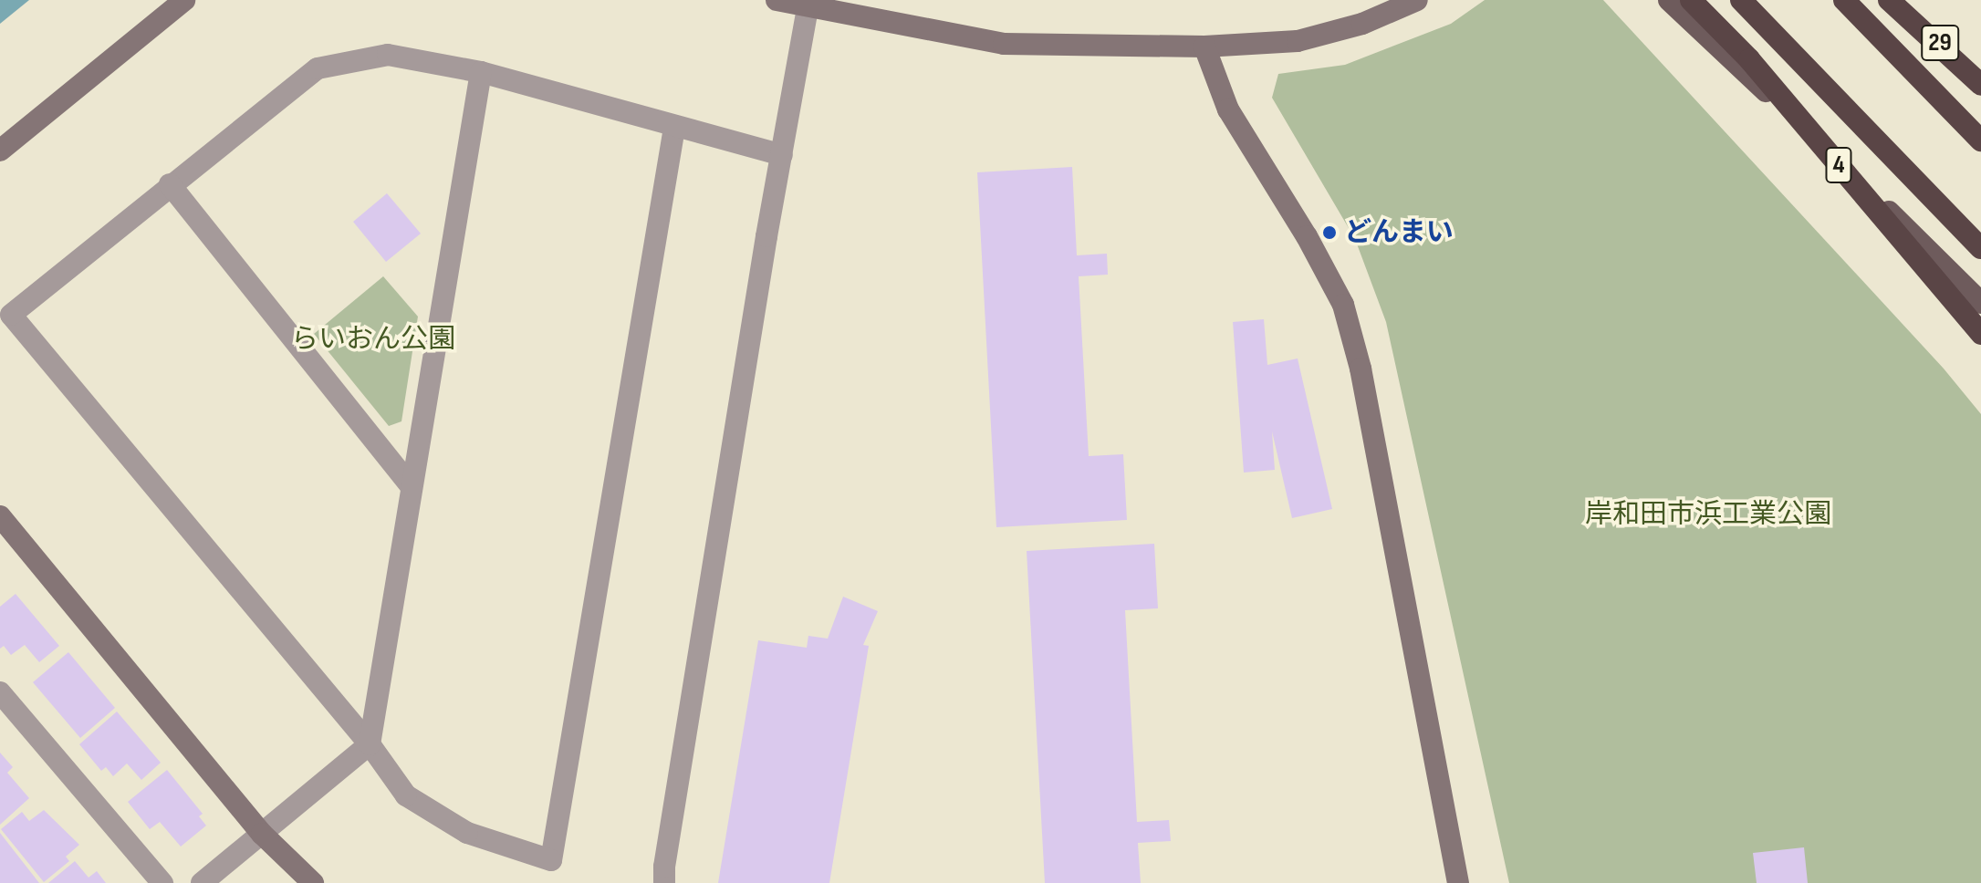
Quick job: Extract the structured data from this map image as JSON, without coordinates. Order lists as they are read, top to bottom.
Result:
{
  "streets": {
    "highway": ["4"],
    "main road": ["29"]
  },
  "parks": ["らいおん公園", "岸和田市浜工業公園"],
  "places": ["どんまい"]
}
